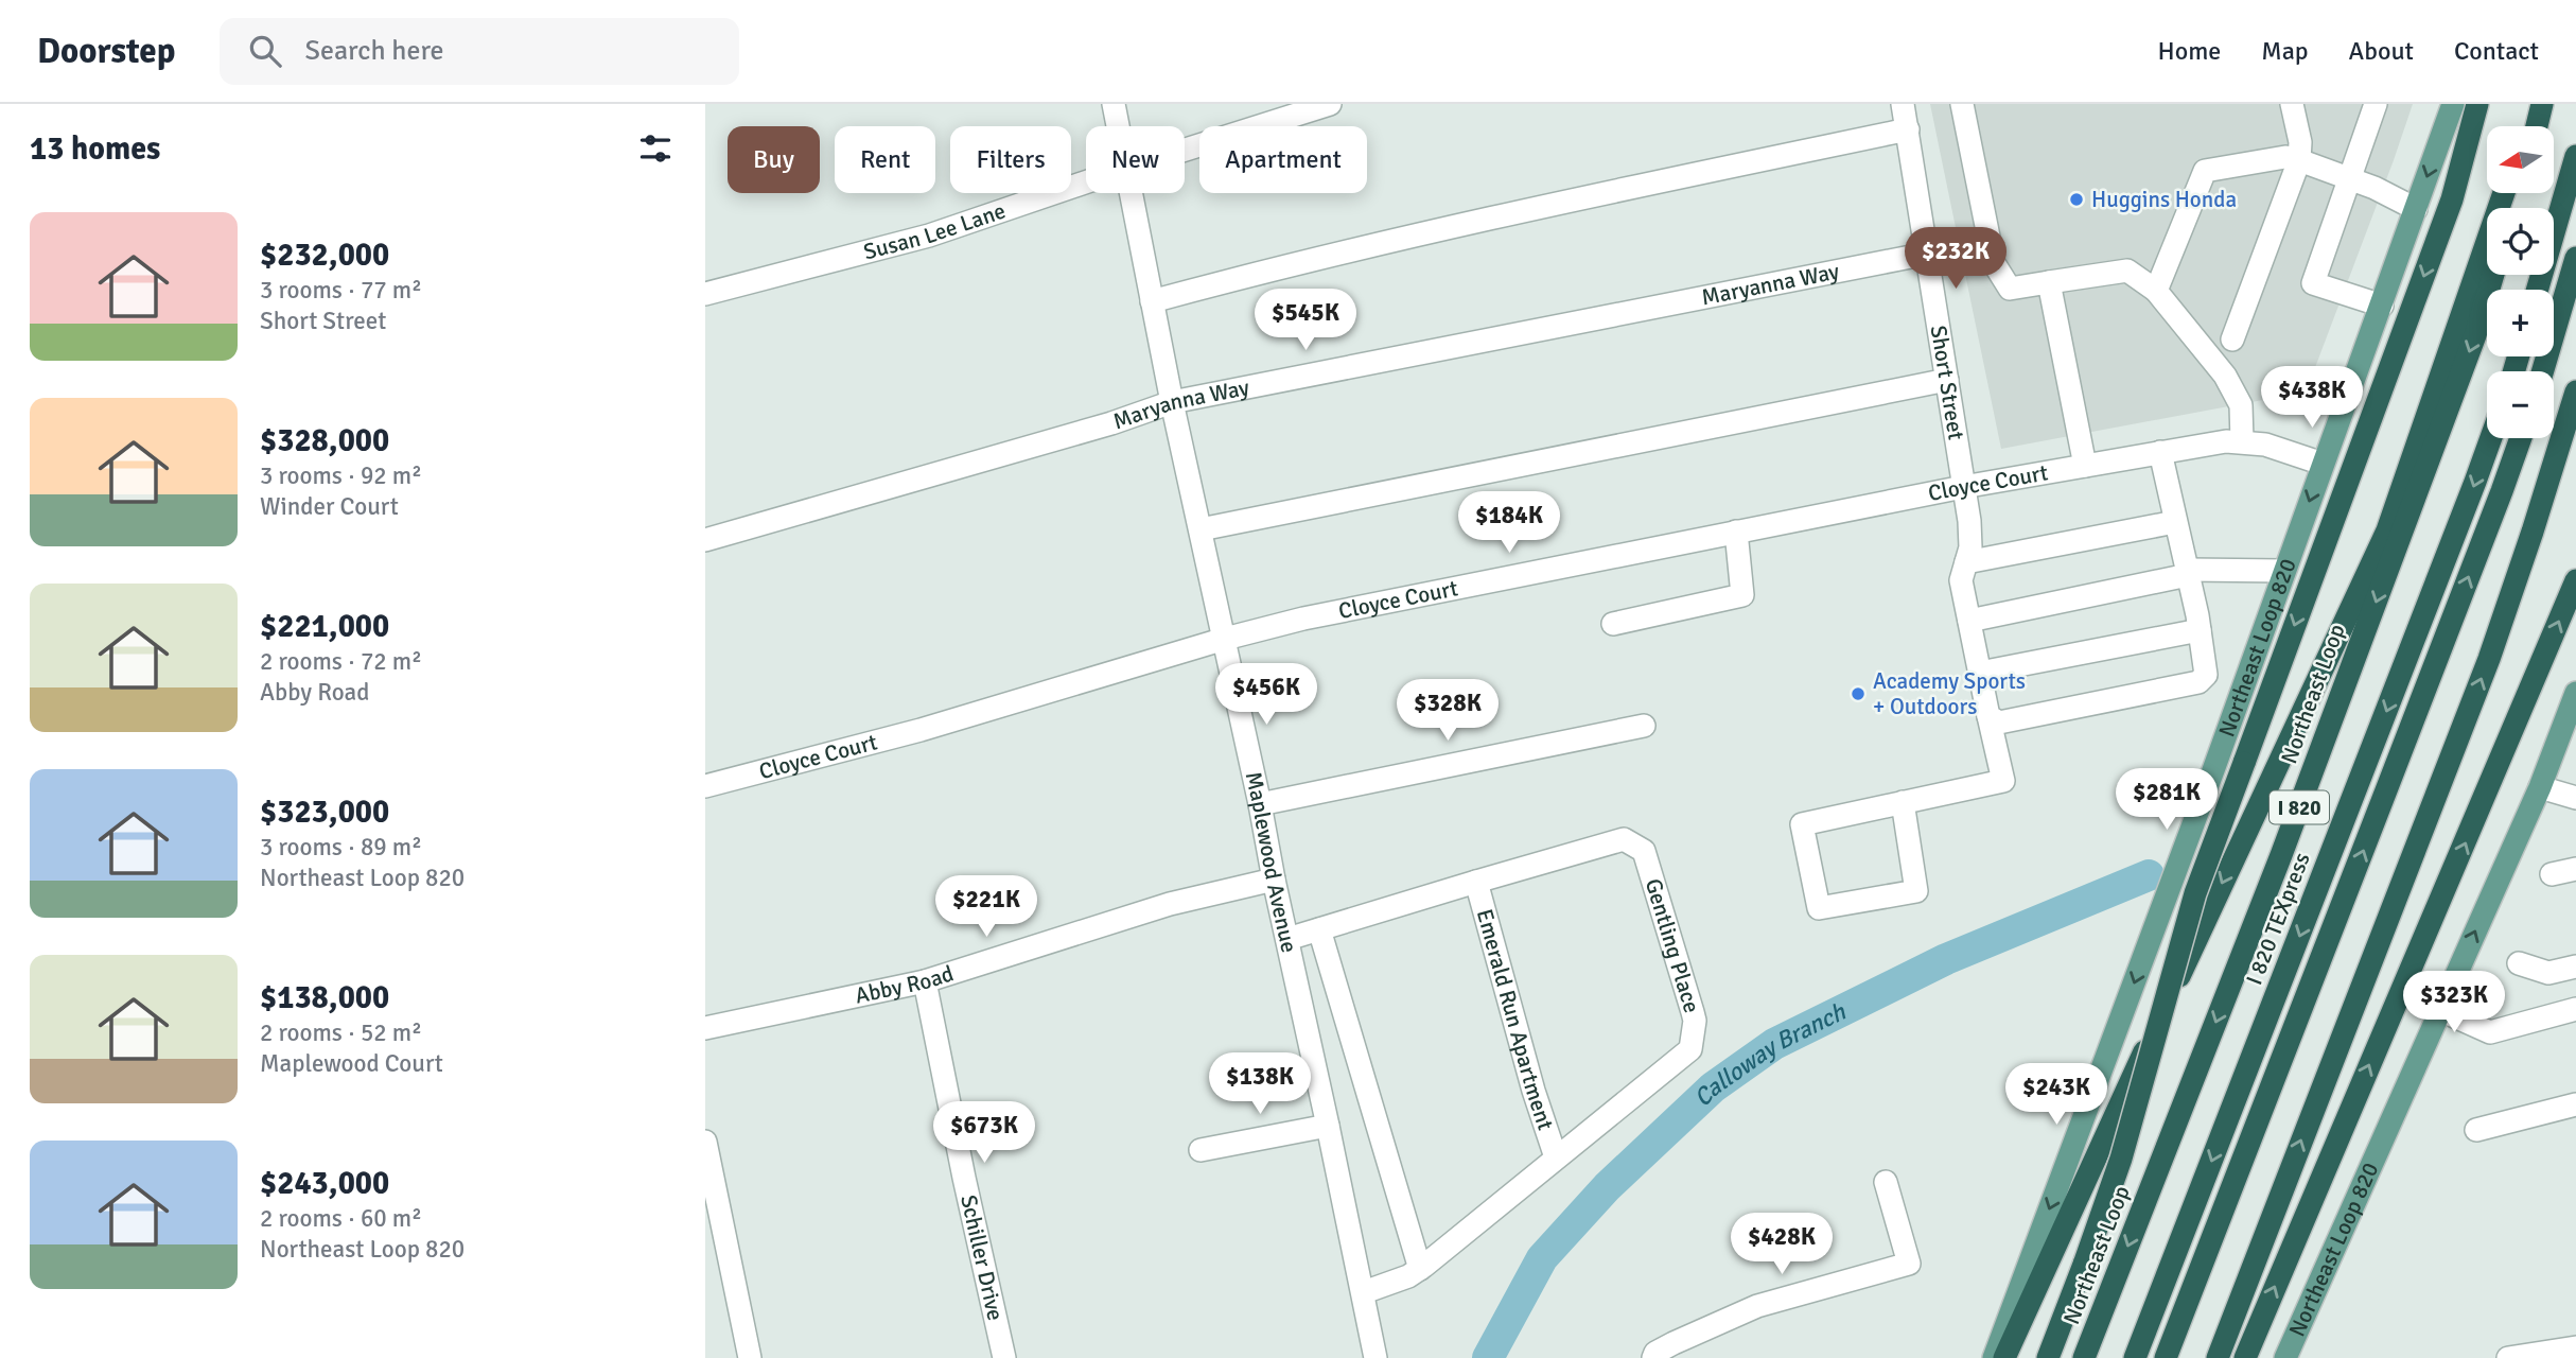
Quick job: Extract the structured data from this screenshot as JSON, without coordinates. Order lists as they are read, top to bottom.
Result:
{
  "streets": {
    "highway": ["Northeast Loop", "I 820", "I 820 TEXpress"],
    "main road": ["Northeast Loop 820"],
    "street": [
      "Susan Lee Lane",
      "Maryanna Way",
      "Short Street",
      "Cloyce Court",
      "Maplewood Avenue",
      "Gentling Place",
      "Abby Road",
      "Emerald Run Apartment",
      "Schiller Drive"
    ]
  },
  "crossings": [
    ["Maryanna Way", "Short Street"],
    ["Maryanna Way", "Maplewood Avenue"],
    ["Short Street", "Cloyce Court"],
    ["Cloyce Court", "Northeast Loop 820"],
    ["Cloyce Court", "Maplewood Avenue"],
    ["Maplewood Avenue", "Gentling Place"],
    ["Maplewood Avenue", "Abby Road"],
    ["Gentling Place", "Emerald Run Apartment"],
    ["Abby Road", "Schiller Drive"]
  ],
  "water": ["Calloway Branch"],
  "places": ["Huggins Honda", "Academy Sports + Outdoors"],
  "north": "left",
  "page": {
    "header": "Doorstep",
    "search": "Search here",
    "nav": [
      "Home",
      "Map",
      "About",
      "Contact"
    ],
    "heading": "13 homes",
    "map_buttons": ["+", "−"],
    "chip": [
      "Buy",
      "Rent",
      "Filters",
      "New",
      "Apartment"
    ],
    "list": [
      {
        "name": "$232,000",
        "note": "3 rooms · 77 m² · Short Street"
      },
      {
        "name": "$328,000",
        "note": "3 rooms · 92 m² · Winder Court"
      },
      {
        "name": "$221,000",
        "note": "2 rooms · 72 m² · Abby Road"
      },
      {
        "name": "$323,000",
        "note": "3 rooms · 89 m² · Northeast Loop 820"
      },
      {
        "name": "$138,000",
        "note": "2 rooms · 52 m² · Maplewood Court"
      },
      {
        "name": "$243,000",
        "note": "2 rooms · 60 m² · Northeast Loop 820"
      }
    ],
    "price": [
      "$232K",
      "$545K",
      "$438K",
      "$184K",
      "$456K",
      "$328K",
      "$281K",
      "$221K",
      "$323K",
      "$138K",
      "$243K",
      "$673K",
      "$428K"
    ]
  }
}
